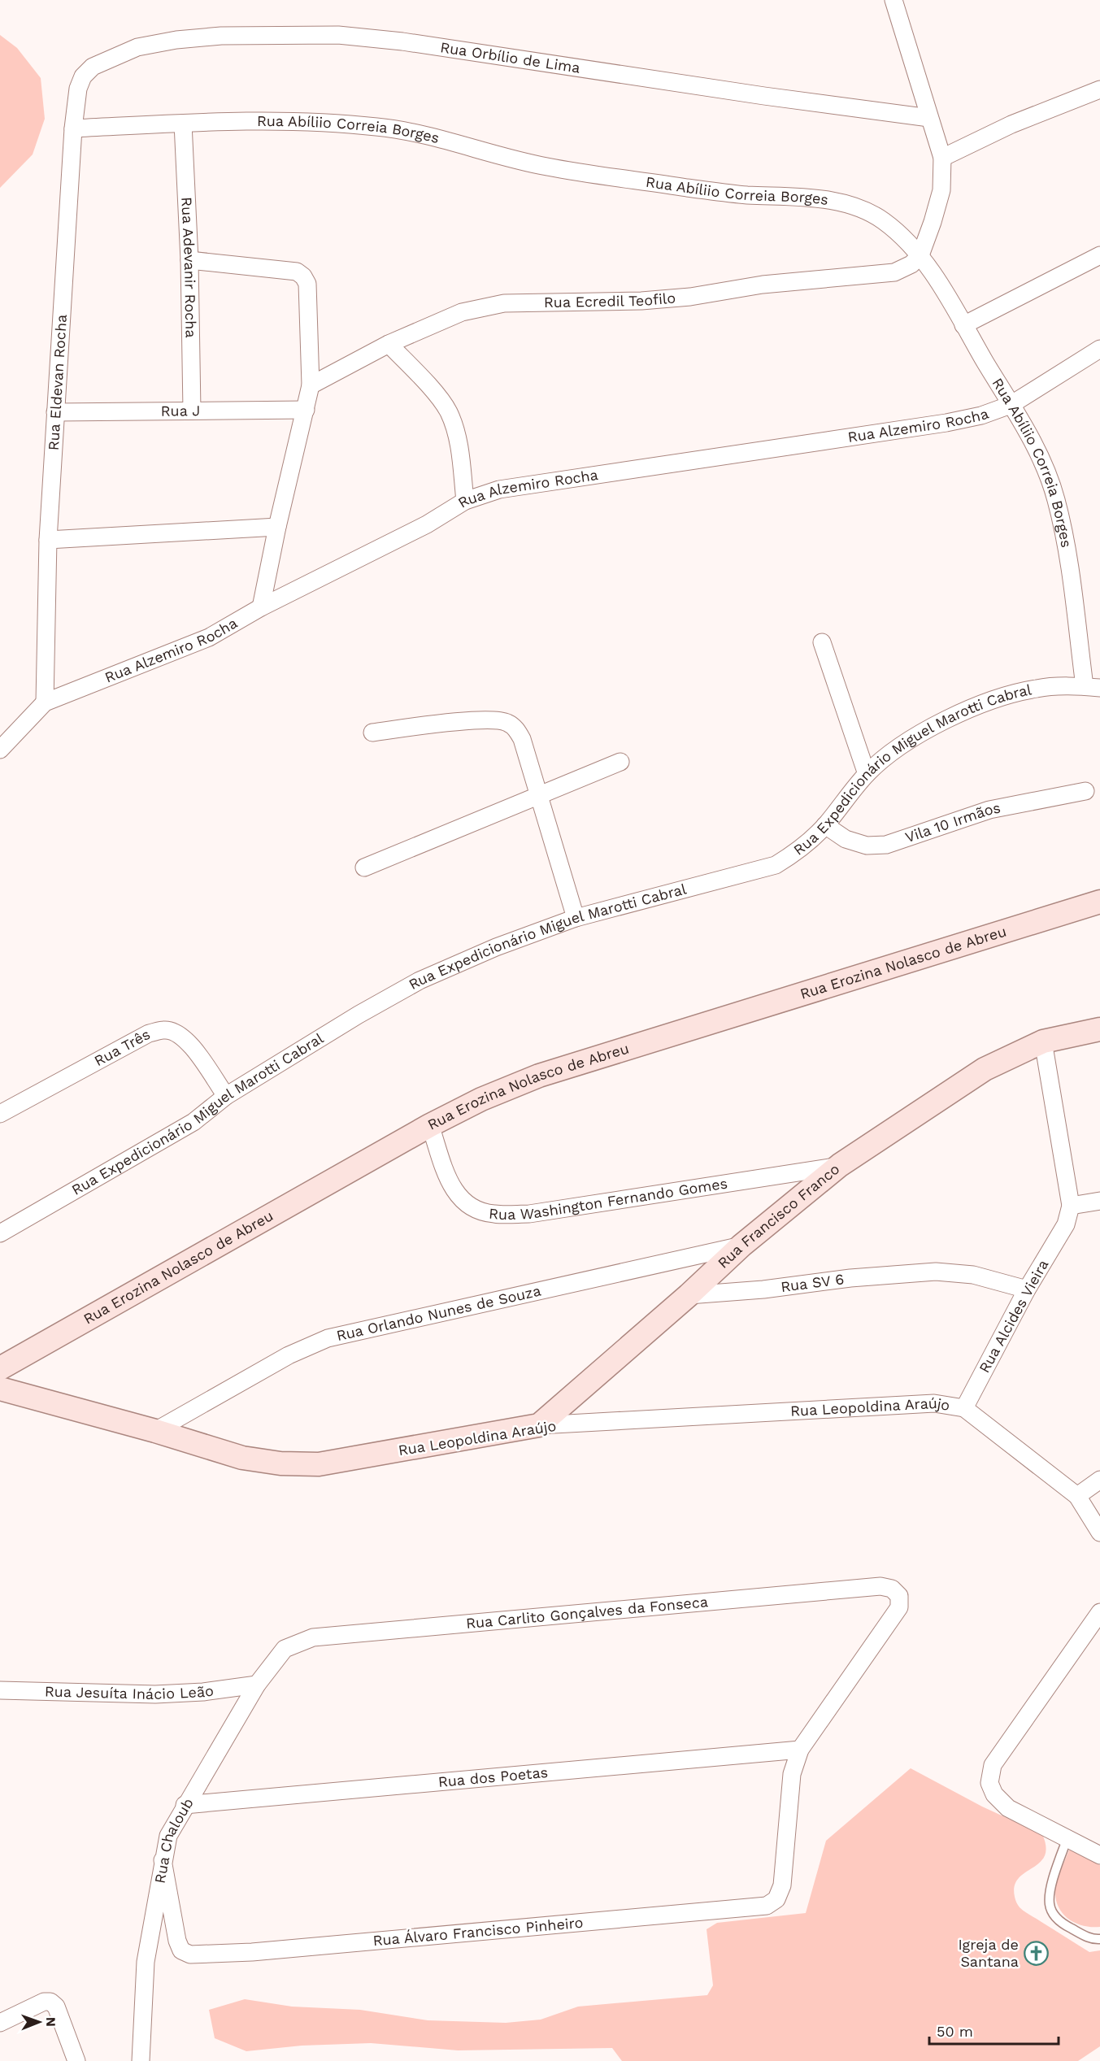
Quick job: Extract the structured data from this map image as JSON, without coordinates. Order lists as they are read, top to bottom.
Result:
{
  "streets": {
    "street": [
      "Rua Orbílio de Lima",
      "Rua Abíliio Correia Borges",
      "Rua Adevanir Rocha",
      "Rua Ecredil Teofilo",
      "Rua Eldevan Rocha",
      "Rua J",
      "Rua Alzemiro Rocha",
      "Rua Expedicionário Miguel Marotti Cabral",
      "Vila 10 Irmãos",
      "Rua Erozina Nolasco de Abreu",
      "Rua Três",
      "Rua Washington Fernando Gomes",
      "Rua Francisco Franco",
      "Rua SV 6",
      "Rua Orlando Nunes de Souza",
      "Rua Alcides Vieira",
      "Rua Leopoldina Araújo",
      "Rua Carlito Gonçalves da Fonseca",
      "Rua Jesuíta Inácio Leão",
      "Rua dos Poetas",
      "Rua Chaloub",
      "Rua Álvaro Francisco Pinheiro"
    ]
  },
  "crossings": [
    ["Rua Orbílio de Lima", "Rua Eldevan Rocha"],
    ["Rua Abíliio Correia Borges", "Rua Adevanir Rocha"],
    ["Rua Abíliio Correia Borges", "Rua Ecredil Teofilo"],
    ["Rua Abíliio Correia Borges", "Rua Eldevan Rocha"],
    ["Rua Abíliio Correia Borges", "Rua Alzemiro Rocha"],
    ["Rua Abíliio Correia Borges", "Rua Expedicionário Miguel Marotti Cabral"],
    ["Rua Adevanir Rocha", "Rua J"],
    ["Rua Eldevan Rocha", "Rua J"],
    ["Rua Eldevan Rocha", "Rua Alzemiro Rocha"],
    ["Rua Expedicionário Miguel Marotti Cabral", "Vila 10 Irmãos"],
    ["Rua Expedicionário Miguel Marotti Cabral", "Rua Três"],
    ["Rua Erozina Nolasco de Abreu", "Rua Washington Fernando Gomes"],
    ["Rua Washington Fernando Gomes", "Rua Francisco Franco"],
    ["Rua Francisco Franco", "Rua SV 6"],
    ["Rua Francisco Franco", "Rua Orlando Nunes de Souza"],
    ["Rua Francisco Franco", "Rua Alcides Vieira"],
    ["Rua Francisco Franco", "Rua Leopoldina Araújo"],
    ["Rua SV 6", "Rua Alcides Vieira"],
    ["Rua Orlando Nunes de Souza", "Rua Leopoldina Araújo"],
    ["Rua Alcides Vieira", "Rua Leopoldina Araújo"],
    ["Rua Carlito Gonçalves da Fonseca", "Rua dos Poetas"],
    ["Rua Carlito Gonçalves da Fonseca", "Rua Chaloub"],
    ["Rua Carlito Gonçalves da Fonseca", "Rua Álvaro Francisco Pinheiro"],
    ["Rua Jesuíta Inácio Leão", "Rua Chaloub"],
    ["Rua dos Poetas", "Rua Chaloub"],
    ["Rua dos Poetas", "Rua Álvaro Francisco Pinheiro"],
    ["Rua Chaloub", "Rua Álvaro Francisco Pinheiro"]
  ],
  "places": {
    "church": ["Igreja de Santana"]
  },
  "scale_bar": "50 m",
  "north": "right"
}
